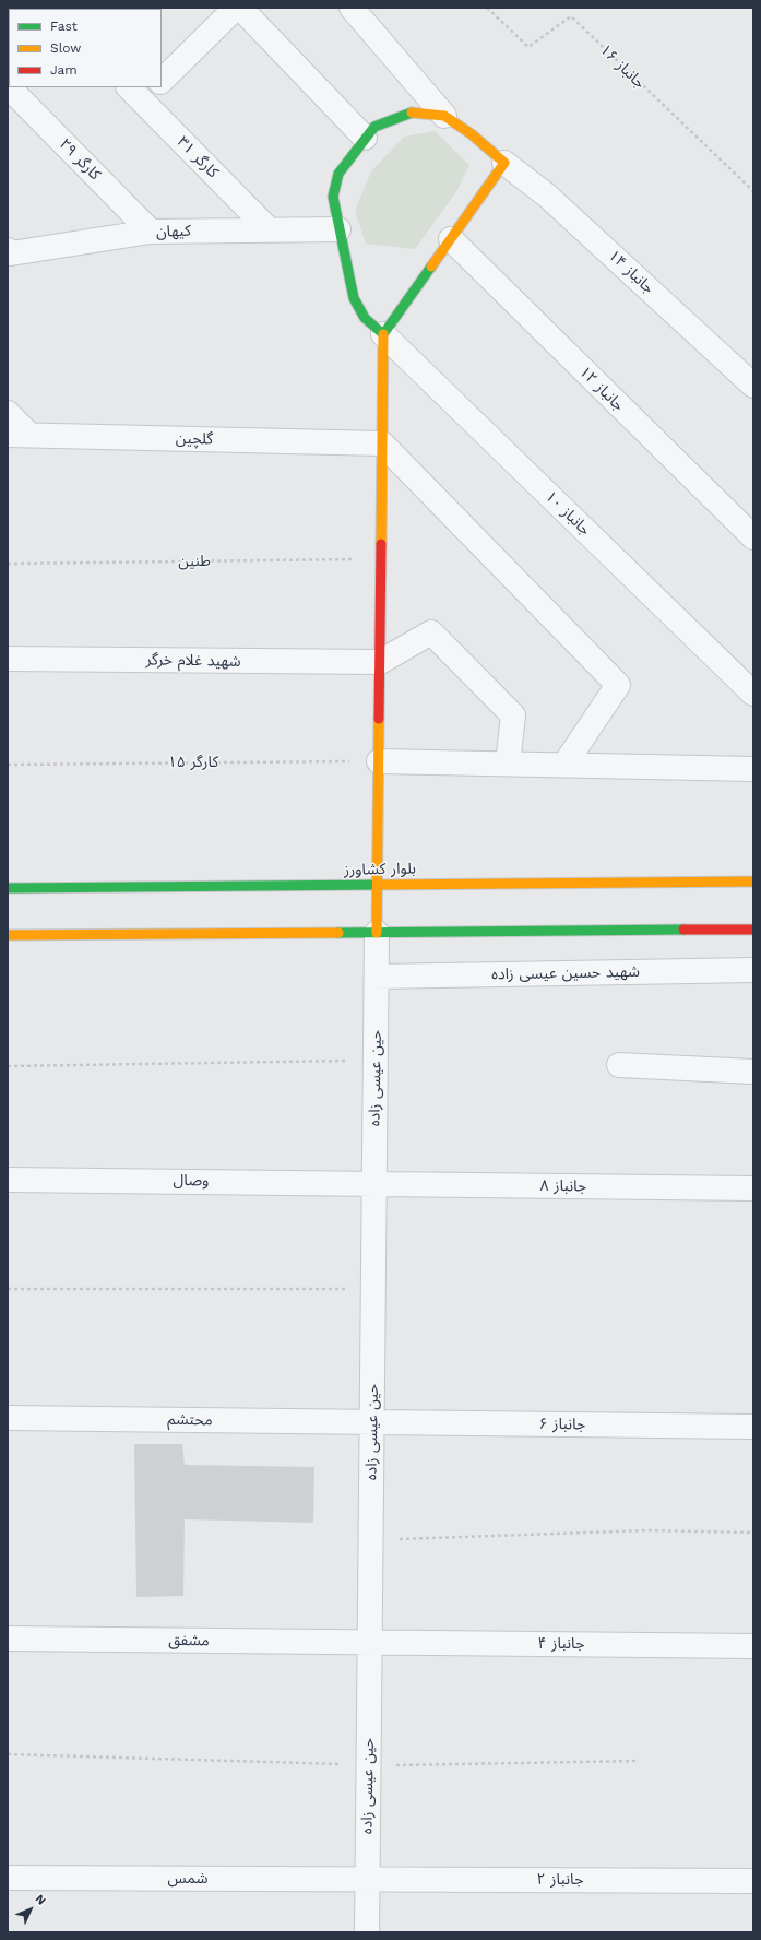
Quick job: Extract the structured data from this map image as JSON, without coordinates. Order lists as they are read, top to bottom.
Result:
{
  "streets": {
    "street": [
      "کارگر ۳۱",
      "کارگر ۲۹",
      "کیهان",
      "جانباز ۱۴",
      "جانباز ۱۲",
      "گلچین",
      "جانباز ۱۰",
      "شهید غلام خرگر",
      "بلوار کشاورز",
      "شهید حسین عیسی زاده",
      "حین عیسی زاده",
      "وصال",
      "جانباز ۸",
      "محتشم",
      "جانباز ۶",
      "مشفق",
      "جانباز ۴",
      "شمس",
      "جانباز ۲"
    ],
    "path": ["جانباز ۱۶", "طنین", "کارگر ۱۵"]
  },
  "crossings": [
    ["کارگر ۳۱", "کیهان"],
    ["کارگر ۲۹", "کیهان"],
    ["شهید حسین عیسی زاده", "حین عیسی زاده"],
    ["حین عیسی زاده", "وصال"],
    ["حین عیسی زاده", "جانباز ۸"],
    ["حین عیسی زاده", "محتشم"],
    ["حین عیسی زاده", "جانباز ۶"],
    ["حین عیسی زاده", "مشفق"],
    ["حین عیسی زاده", "جانباز ۴"],
    ["حین عیسی زاده", "شمس"],
    ["حین عیسی زاده", "جانباز ۲"],
    ["وصال", "جانباز ۸"],
    ["محتشم", "جانباز ۶"],
    ["مشفق", "جانباز ۴"],
    ["شمس", "جانباز ۲"]
  ],
  "legend": ["Fast", "Slow", "Jam"],
  "north": "top right"
}
